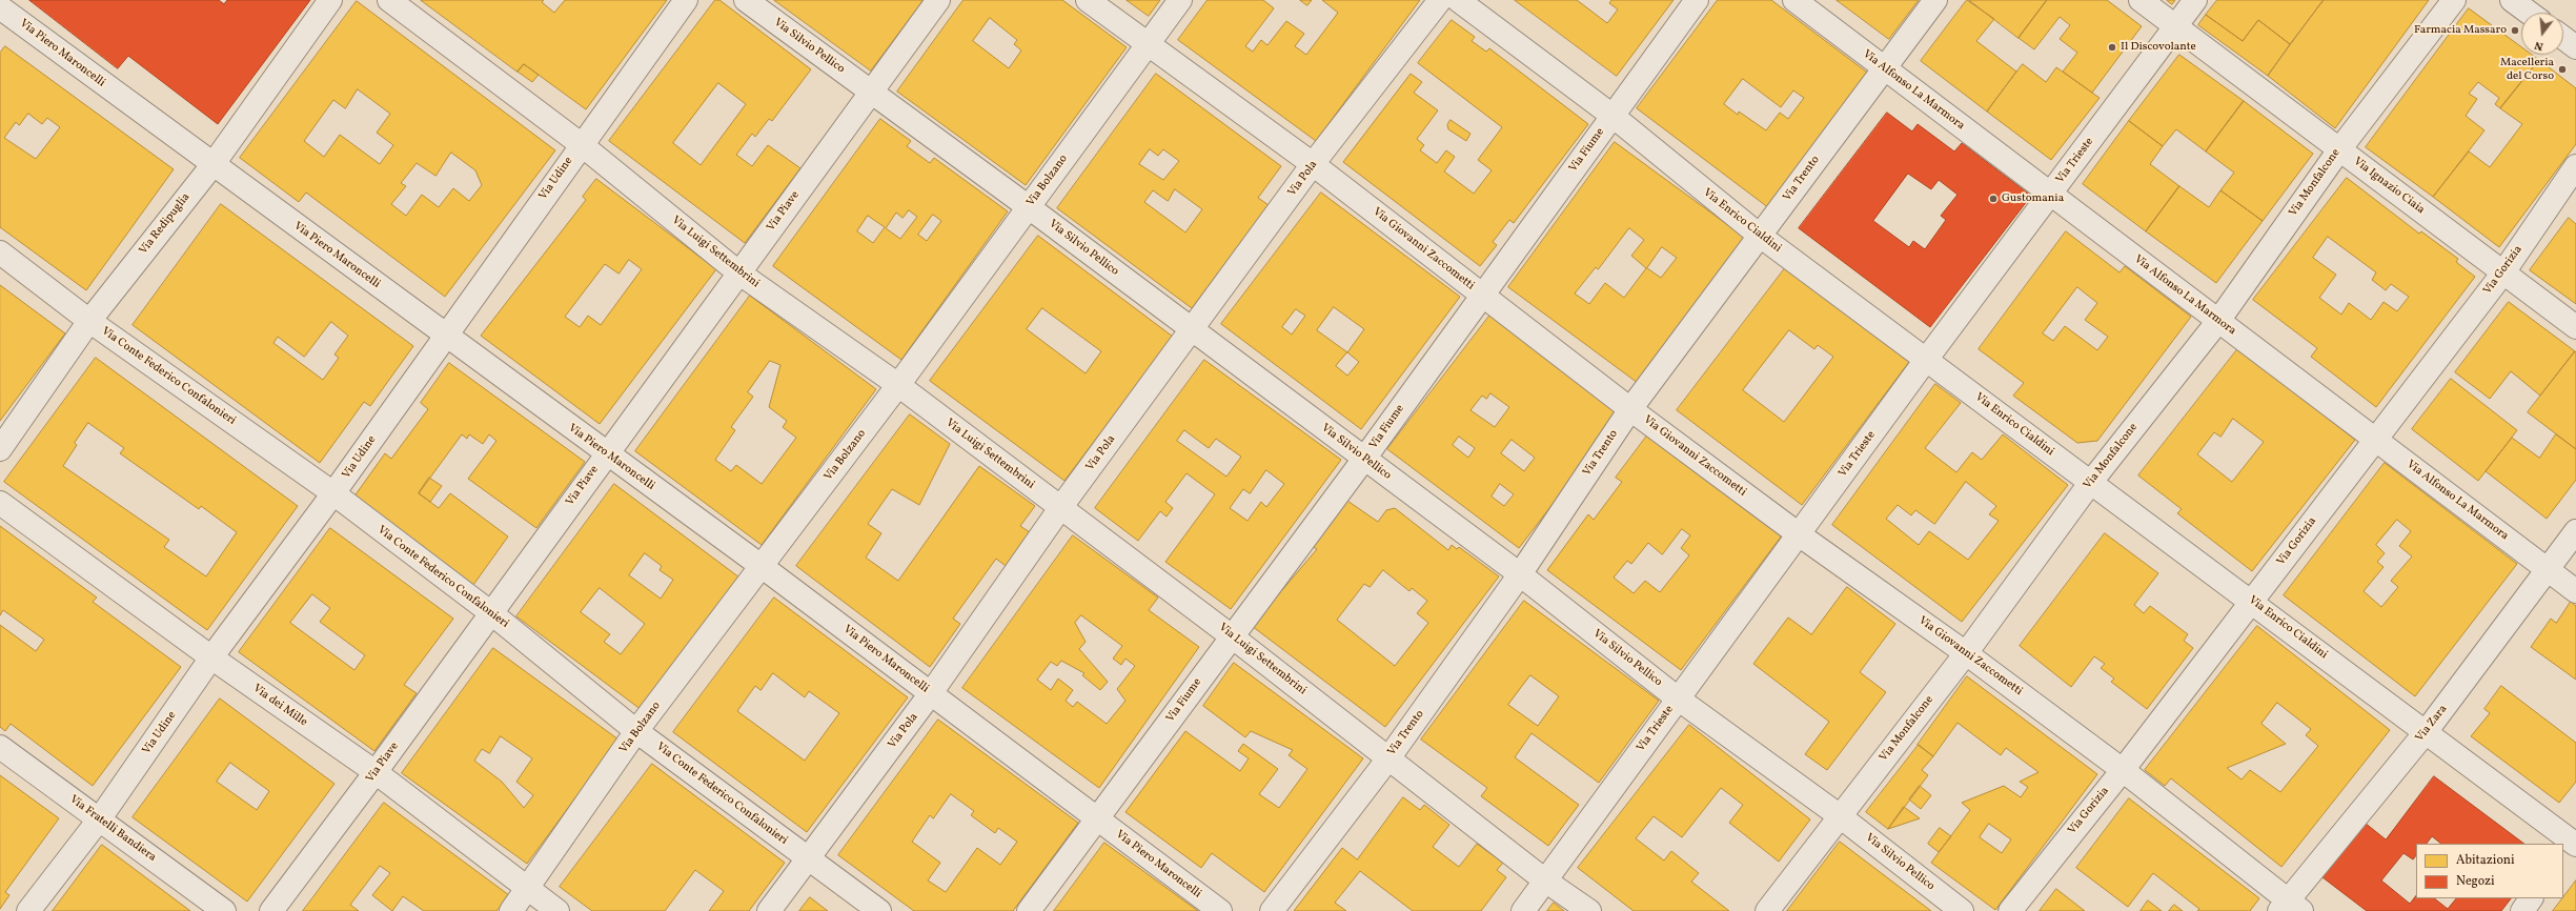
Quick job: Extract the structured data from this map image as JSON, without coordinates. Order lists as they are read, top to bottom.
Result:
{
  "streets": {
    "street": [
      "Via Silvio Pellico",
      "Via Piero Maroncelli",
      "Via Alfonso La Marmora",
      "Via Fiume",
      "Via Trieste",
      "Via Udine",
      "Via Pola",
      "Via Trento",
      "Via Bolzano",
      "Via Monfalcone",
      "Via Ignazio Ciaia",
      "Via Piave",
      "Via Enrico Cialdini",
      "Via Redipuglia",
      "Via Giovanni Zaccometti",
      "Via Luigi Settembrini",
      "Via Gorizia",
      "Via Conte Federico Confalonieri",
      "Via dei Mille",
      "Via Zara",
      "Via Fratelli Bandiera"
    ]
  },
  "crossings": [
    ["Via Silvio Pellico", "Via Fiume"],
    ["Via Silvio Pellico", "Via Trieste"],
    ["Via Silvio Pellico", "Via Pola"],
    ["Via Silvio Pellico", "Via Trento"],
    ["Via Silvio Pellico", "Via Bolzano"],
    ["Via Silvio Pellico", "Via Monfalcone"],
    ["Via Silvio Pellico", "Via Piave"],
    ["Via Piero Maroncelli", "Via Fiume"],
    ["Via Piero Maroncelli", "Via Udine"],
    ["Via Piero Maroncelli", "Via Pola"],
    ["Via Piero Maroncelli", "Via Bolzano"],
    ["Via Piero Maroncelli", "Via Piave"],
    ["Via Piero Maroncelli", "Via Redipuglia"],
    ["Via Alfonso La Marmora", "Via Trieste"],
    ["Via Alfonso La Marmora", "Via Trento"],
    ["Via Alfonso La Marmora", "Via Monfalcone"],
    ["Via Alfonso La Marmora", "Via Gorizia"],
    ["Via Alfonso La Marmora", "Via Zara"],
    ["Via Fiume", "Via Enrico Cialdini"],
    ["Via Fiume", "Via Giovanni Zaccometti"],
    ["Via Fiume", "Via Luigi Settembrini"],
    ["Via Trieste", "Via Ignazio Ciaia"],
    ["Via Trieste", "Via Enrico Cialdini"],
    ["Via Trieste", "Via Giovanni Zaccometti"],
    ["Via Trieste", "Via Luigi Settembrini"],
    ["Via Udine", "Via Luigi Settembrini"],
    ["Via Udine", "Via Conte Federico Confalonieri"],
    ["Via Udine", "Via dei Mille"],
    ["Via Udine", "Via Fratelli Bandiera"],
    ["Via Pola", "Via Giovanni Zaccometti"],
    ["Via Pola", "Via Luigi Settembrini"],
    ["Via Pola", "Via Conte Federico Confalonieri"],
    ["Via Trento", "Via Enrico Cialdini"],
    ["Via Trento", "Via Giovanni Zaccometti"],
    ["Via Trento", "Via Luigi Settembrini"],
    ["Via Bolzano", "Via Giovanni Zaccometti"],
    ["Via Bolzano", "Via Luigi Settembrini"],
    ["Via Bolzano", "Via Conte Federico Confalonieri"],
    ["Via Bolzano", "Via dei Mille"],
    ["Via Monfalcone", "Via Ignazio Ciaia"],
    ["Via Monfalcone", "Via Enrico Cialdini"],
    ["Via Monfalcone", "Via Giovanni Zaccometti"],
    ["Via Ignazio Ciaia", "Via Gorizia"],
    ["Via Piave", "Via Luigi Settembrini"],
    ["Via Piave", "Via Conte Federico Confalonieri"],
    ["Via Piave", "Via dei Mille"],
    ["Via Enrico Cialdini", "Via Gorizia"],
    ["Via Enrico Cialdini", "Via Zara"],
    ["Via Redipuglia", "Via Conte Federico Confalonieri"],
    ["Via Giovanni Zaccometti", "Via Gorizia"],
    ["Via Giovanni Zaccometti", "Via Zara"]
  ],
  "places": [
    "Farmacia Massaro",
    "Il Discovolante",
    "Macelleria del Corso",
    "Gustomania"
  ],
  "legend": ["Abitazioni", "Negozi"],
  "north": "bottom"
}
